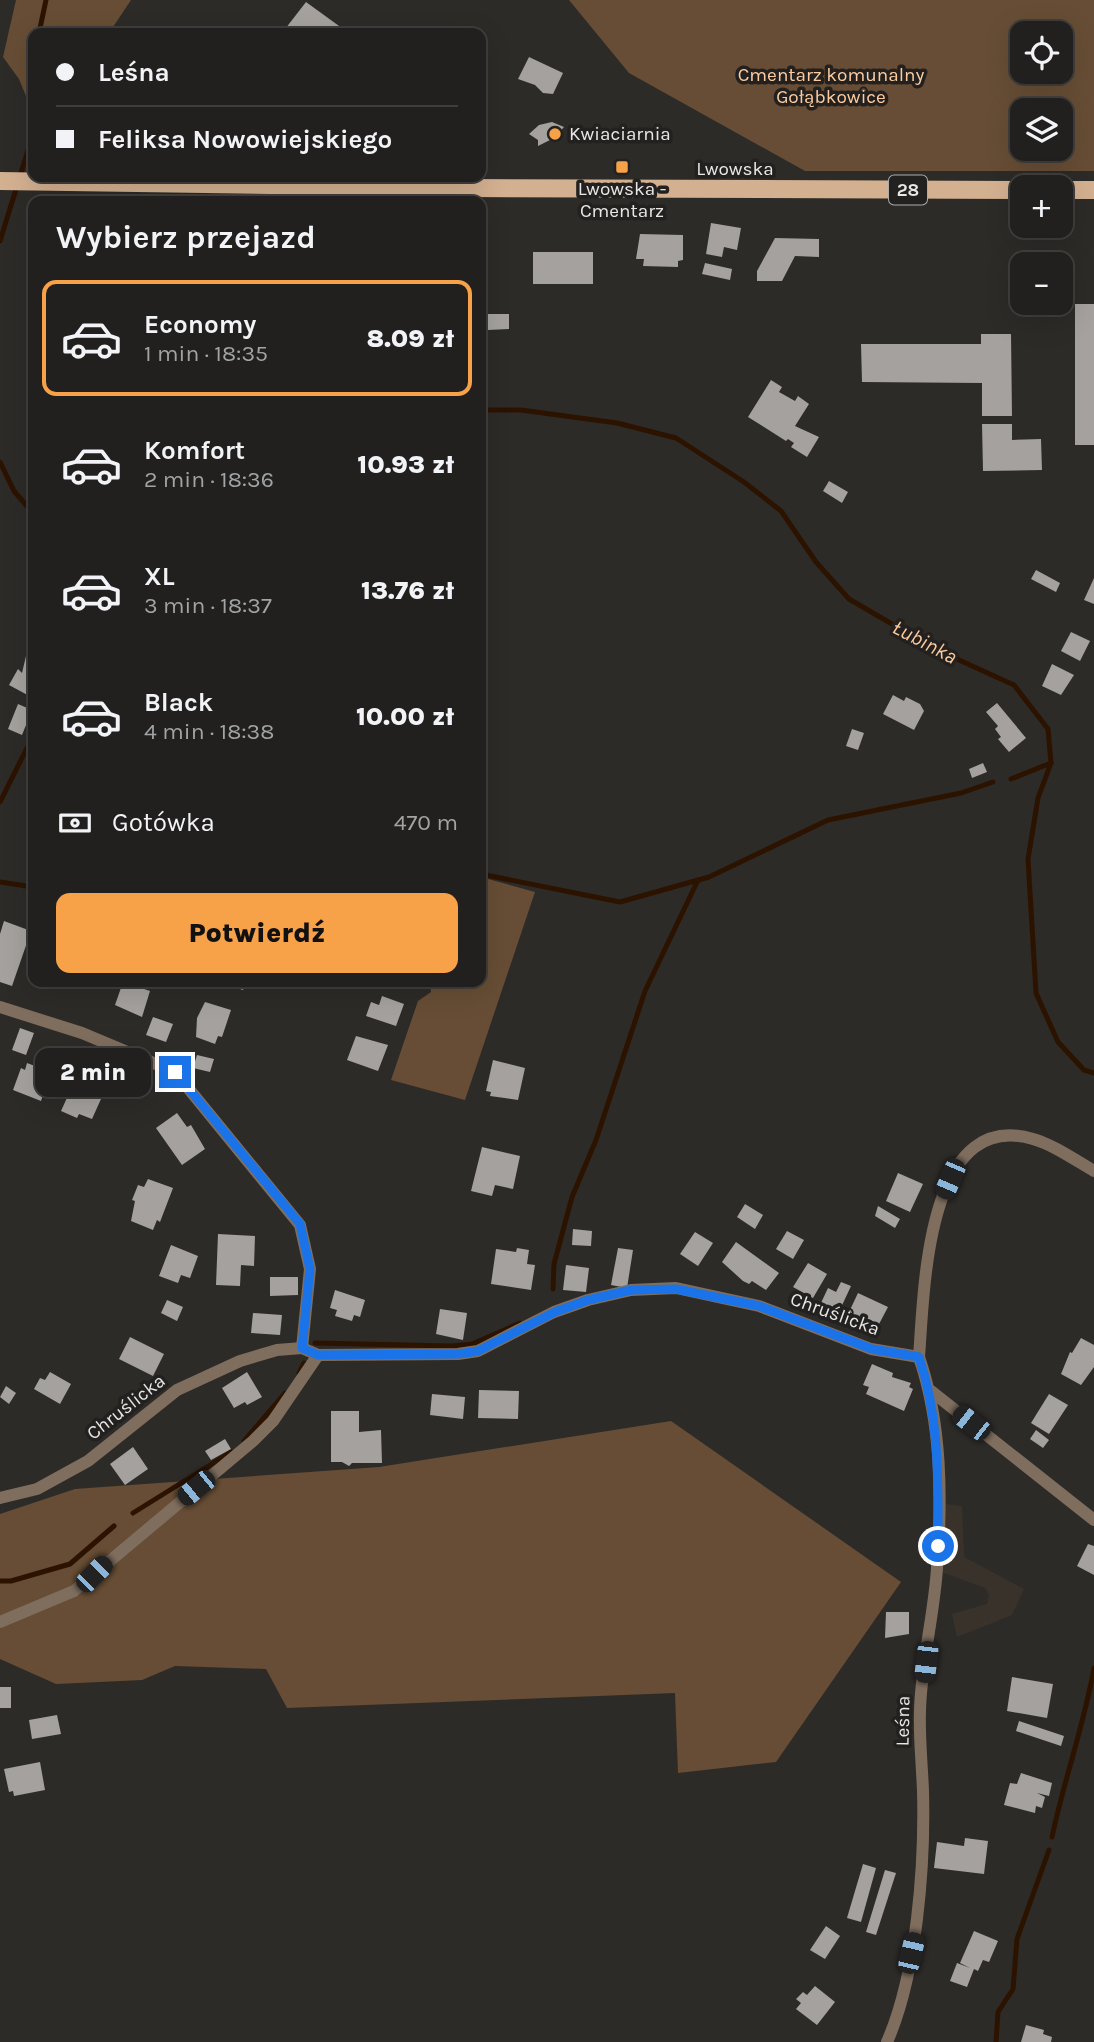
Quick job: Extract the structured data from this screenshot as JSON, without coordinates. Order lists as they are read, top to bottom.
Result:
{
  "streets": {
    "main road": ["Lwowska", "28"],
    "street": ["Chruślicka", "Leśna"]
  },
  "crossings": [
    ["Chruślicka", "Leśna"]
  ],
  "water": ["Łubinka"],
  "parks": ["Cmentarz komunalny Gołąbkowice"],
  "places": {
    "other": ["Kwiaciarnia"],
    "transit": ["Lwowska - Cmentarz"]
  },
  "page": {
    "map_buttons": ["+", "−"],
    "banner": ["Leśna", "Feliksa Nowowiejskiego"],
    "heading": "Wybierz przejazd",
    "list": [
      {
        "name": "Economy",
        "note": "1 min · 18:35",
        "value": "8.09 zł"
      },
      {
        "name": "Komfort",
        "note": "2 min · 18:36",
        "value": "10.93 zł"
      },
      {
        "name": "XL",
        "note": "3 min · 18:37",
        "value": "13.76 zł"
      },
      {
        "name": "Black",
        "note": "4 min · 18:38",
        "value": "10.00 zł"
      }
    ],
    "pay": ["Gotówka", "470 m"],
    "buttons": "Potwierdź",
    "bubble": "2 min"
  }
}
